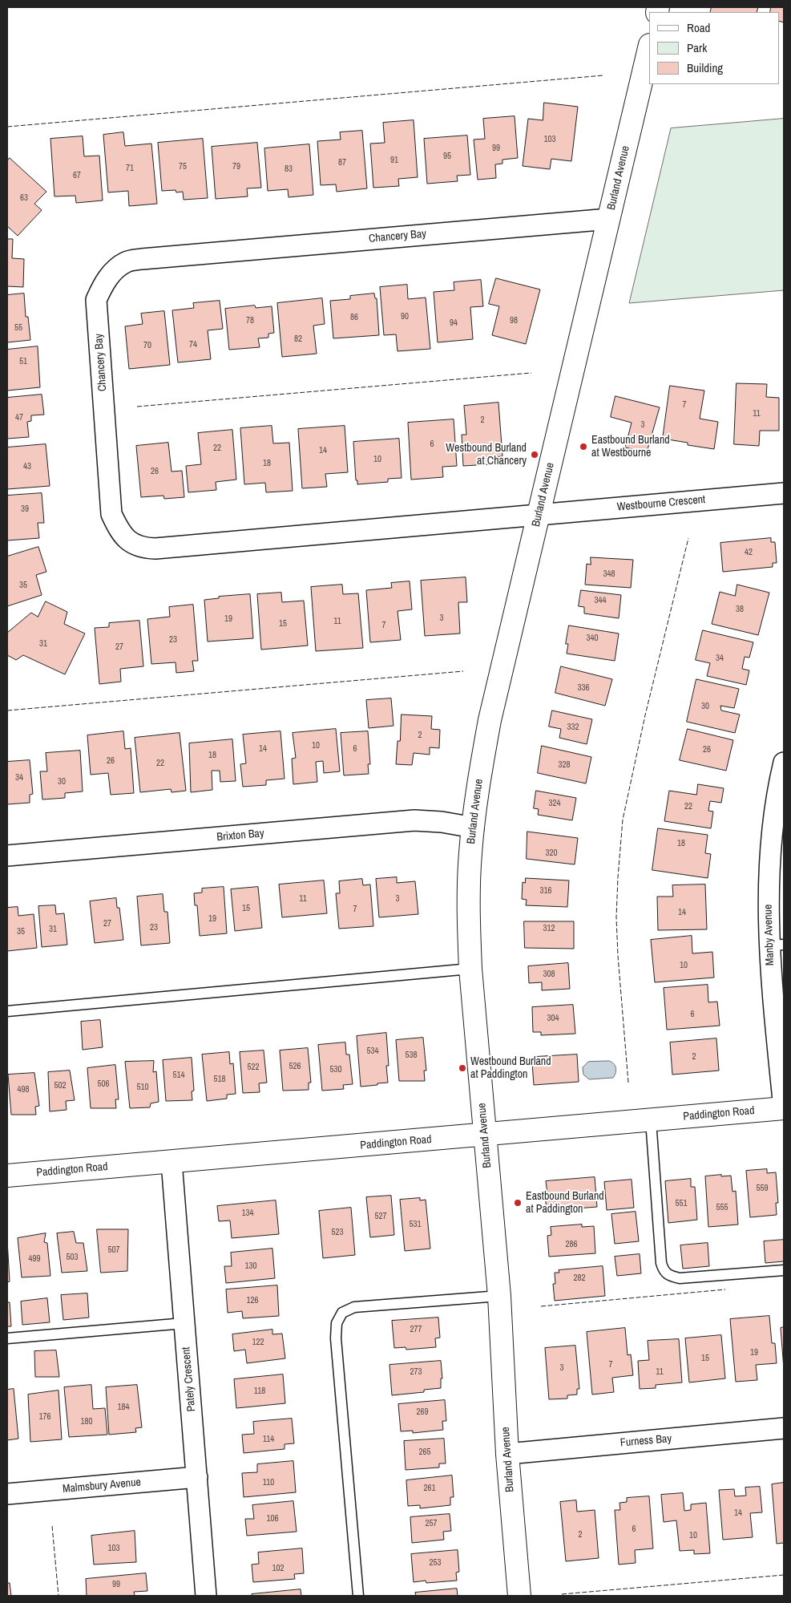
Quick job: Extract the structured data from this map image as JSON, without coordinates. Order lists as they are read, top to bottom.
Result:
{
  "streets": {
    "street": [
      "Burland Avenue",
      "Chancery Bay",
      "Westbourne Crescent",
      "Brixton Bay",
      "Manby Avenue",
      "Paddington Road",
      "Pately Crescent",
      "Furness Bay",
      "Malmsbury Avenue"
    ]
  },
  "crossings": [
    ["Burland Avenue", "Chancery Bay"],
    ["Burland Avenue", "Westbourne Crescent"],
    ["Burland Avenue", "Brixton Bay"],
    ["Burland Avenue", "Paddington Road"],
    ["Burland Avenue", "Furness Bay"],
    ["Chancery Bay", "Westbourne Crescent"],
    ["Manby Avenue", "Paddington Road"],
    ["Paddington Road", "Pately Crescent"],
    ["Pately Crescent", "Malmsbury Avenue"]
  ],
  "places": [
    "Eastbound Burland at Westbourne",
    "Westbound Burland at Chancery",
    "Westbound Burland at Paddington",
    "Eastbound Burland at Paddington"
  ],
  "house_numbers": [
    "103",
    "99",
    "95",
    "91",
    "87",
    "75",
    "79",
    "71",
    "83",
    "67",
    "63",
    "90",
    "86",
    "78",
    "98",
    "94",
    "55",
    "82",
    "74",
    "70",
    "51",
    "7",
    "11",
    "47",
    "2",
    "3",
    "6",
    "22",
    "14",
    "10",
    "18",
    "43",
    "26",
    "39",
    "42",
    "348",
    "35",
    "344",
    "38",
    "3",
    "19",
    "11",
    "15",
    "7",
    "340",
    "23",
    "31",
    "27",
    "34",
    "336",
    "30",
    "332",
    "2",
    "10",
    "14",
    "6",
    "26",
    "18",
    "26",
    "22",
    "328",
    "34",
    "30",
    "324",
    "22",
    "18",
    "320",
    "316",
    "11",
    "3",
    "15",
    "7",
    "14",
    "19",
    "27",
    "23",
    "312",
    "31",
    "35",
    "10",
    "308",
    "6",
    "304",
    "534",
    "538",
    "2",
    "526",
    "522",
    "530",
    "514",
    "518",
    "506",
    "502",
    "510",
    "498",
    "559",
    "551",
    "555",
    "134",
    "527",
    "531",
    "523",
    "286",
    "507",
    "503",
    "499",
    "130",
    "282",
    "126",
    "277",
    "122",
    "19",
    "15",
    "7",
    "3",
    "273",
    "11",
    "118",
    "184",
    "269",
    "176",
    "180",
    "114",
    "265",
    "110",
    "261",
    "14",
    "106",
    "257",
    "6",
    "2",
    "10",
    "103",
    "253",
    "102",
    "99"
  ],
  "legend": ["Road", "Park", "Building"]
}
